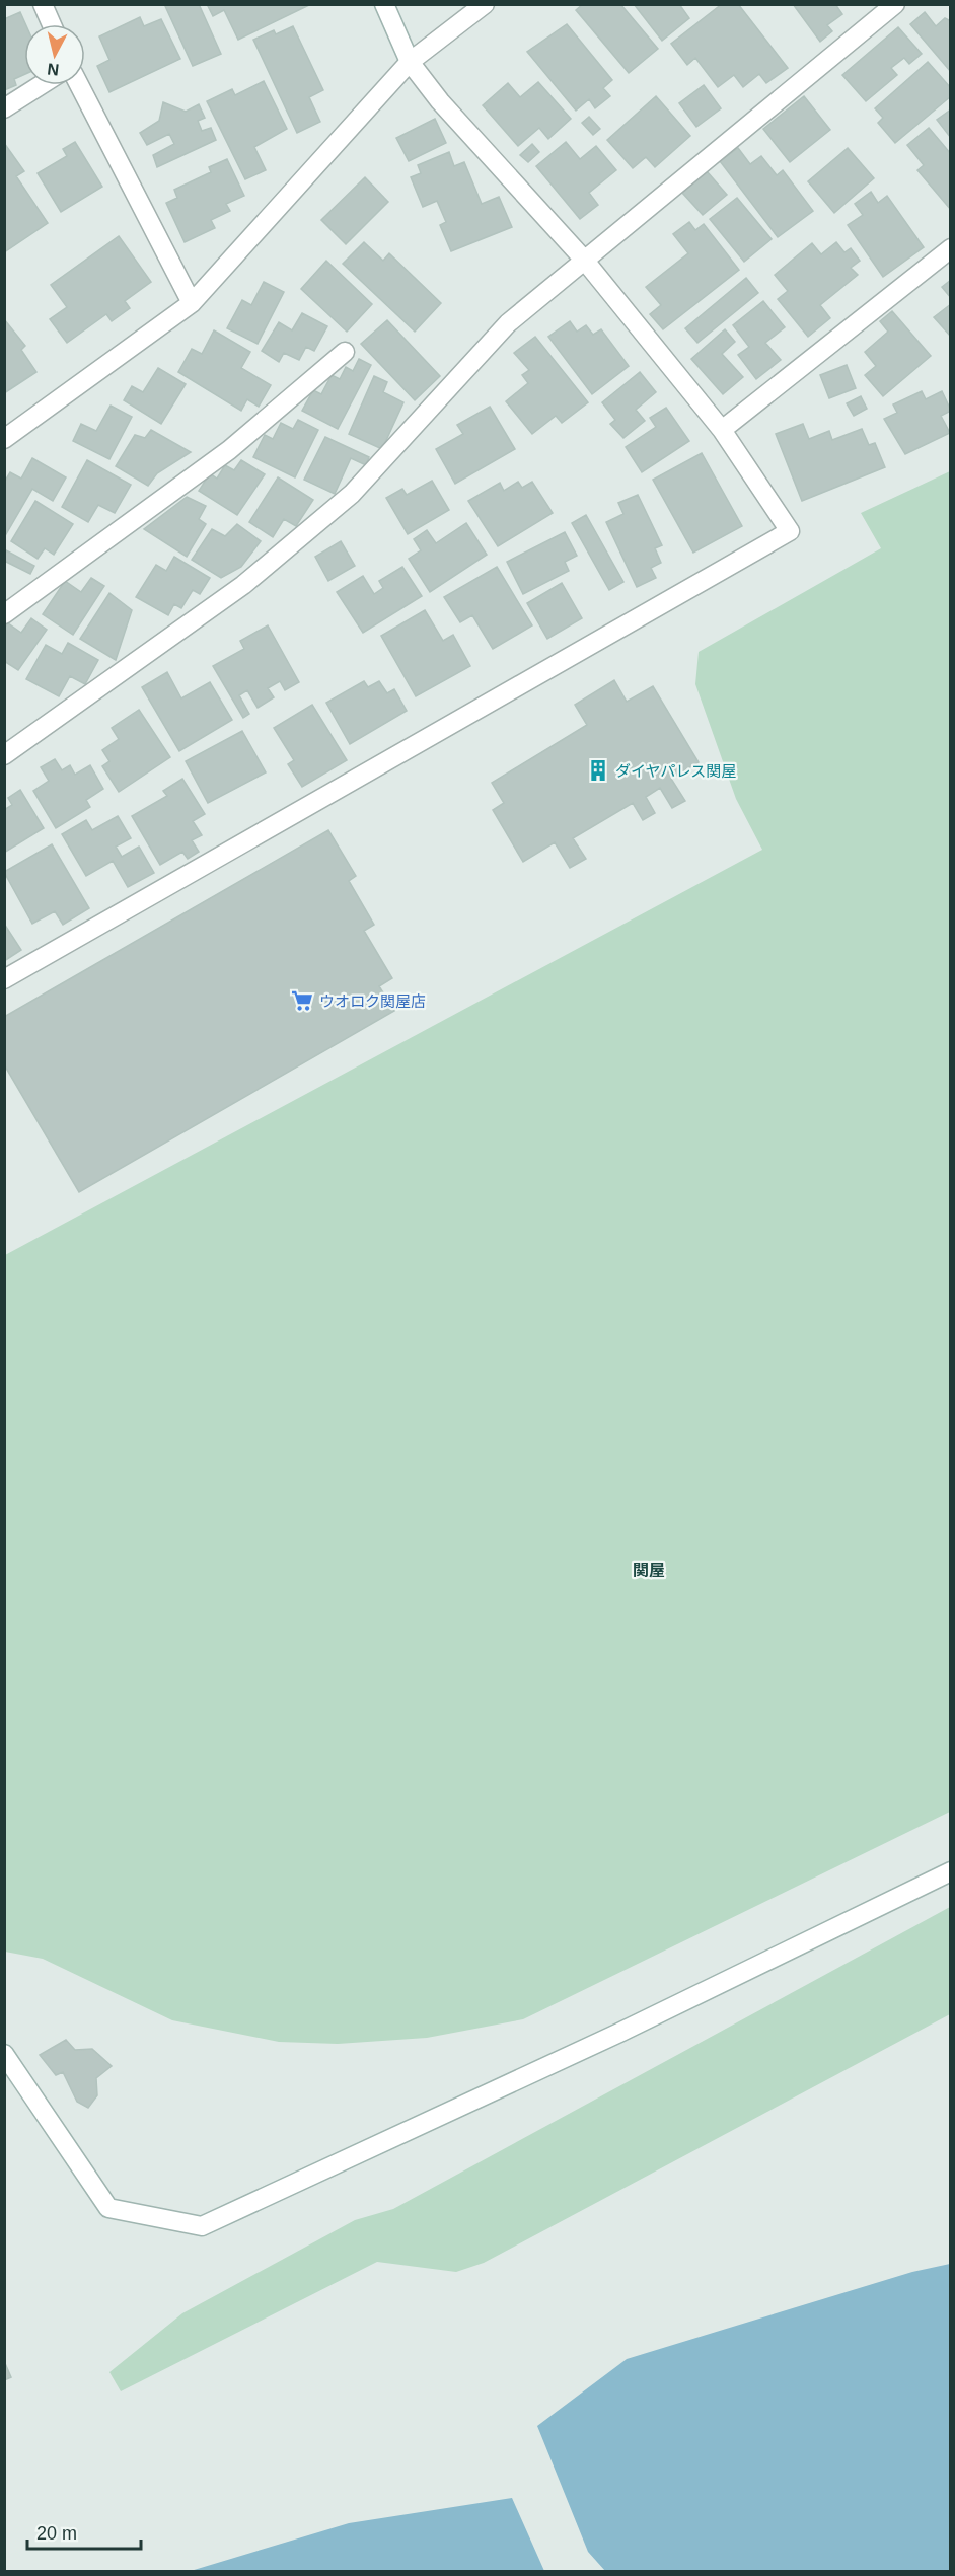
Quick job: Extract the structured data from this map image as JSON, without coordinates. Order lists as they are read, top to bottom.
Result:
{
  "districts": ["関屋"],
  "places": {
    "building": ["ダイヤパレス関屋"],
    "supermarket": ["ウオロク関屋店"]
  },
  "scale_bar": "20 m",
  "north": "bottom"
}
